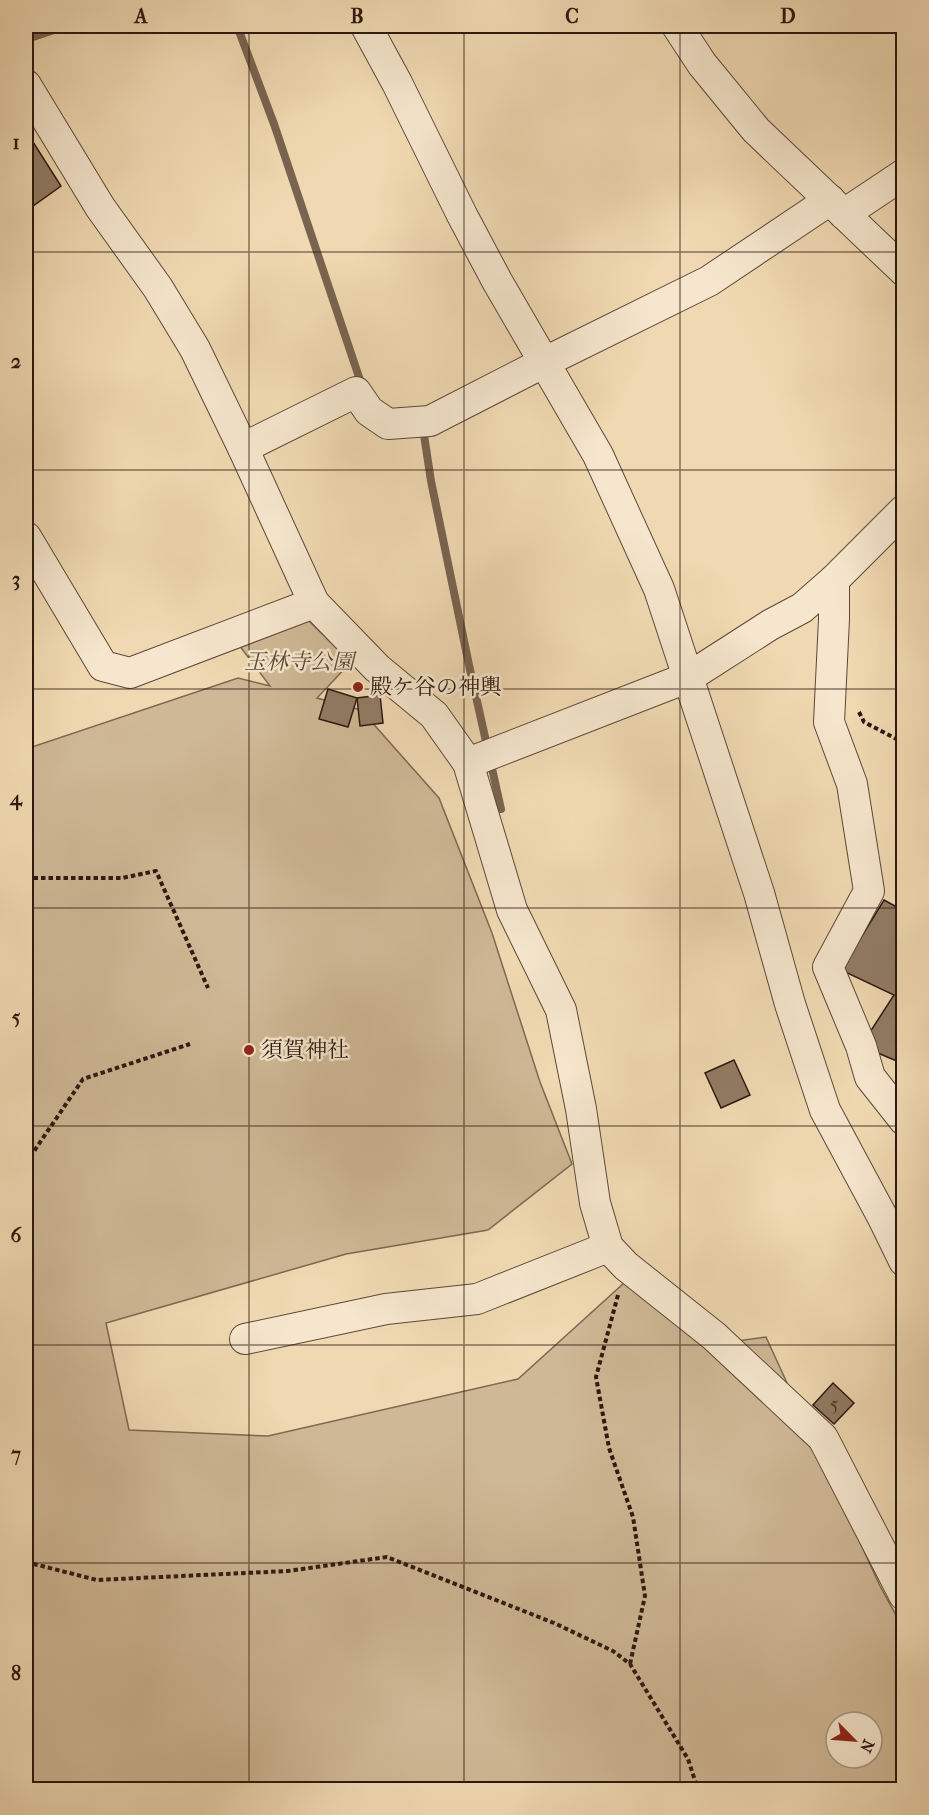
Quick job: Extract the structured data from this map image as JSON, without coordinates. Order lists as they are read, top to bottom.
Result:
{
  "parks": ["玉林寺公園"],
  "places": ["殿ケ谷の神輿", "須賀神社"],
  "house_numbers": ["5"],
  "north": "bottom right",
  "grid": {
    "columns": [
      "A",
      "B",
      "C",
      "D"
    ],
    "rows": [
      "1",
      "2",
      "3",
      "4",
      "5",
      "6",
      "7",
      "8"
    ]
  }
}
